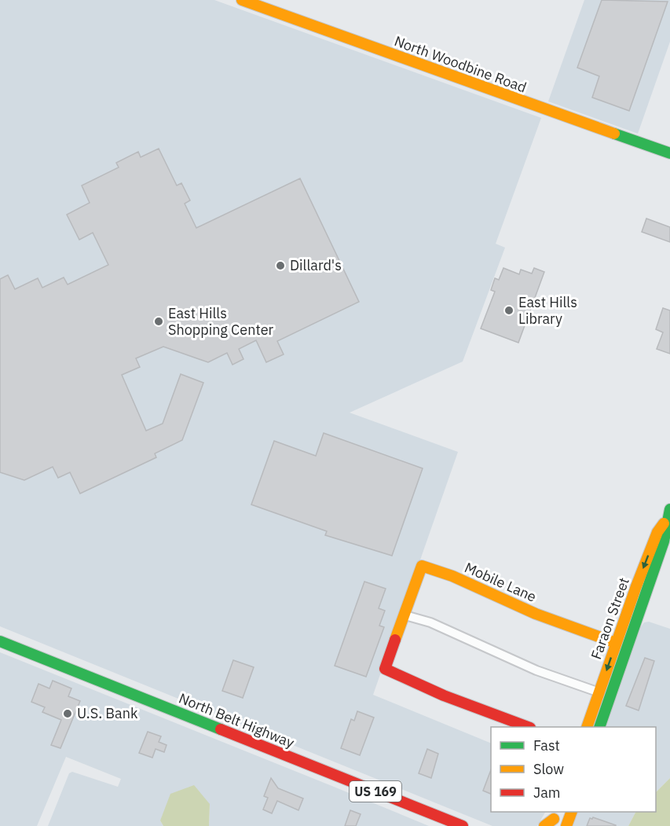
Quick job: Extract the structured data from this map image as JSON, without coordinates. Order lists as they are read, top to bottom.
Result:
{
  "streets": {
    "main road": [
      "North Woodbine Road",
      "Mobile Lane",
      "Faraon Street",
      "North Belt Highway",
      "US 169"
    ]
  },
  "crossings": [
    ["Mobile Lane", "Faraon Street"]
  ],
  "places": [
    "Dillard's",
    "East Hills Library",
    "East Hills Shopping Center",
    "U.S. Bank"
  ],
  "legend": ["Fast", "Slow", "Jam"]
}
